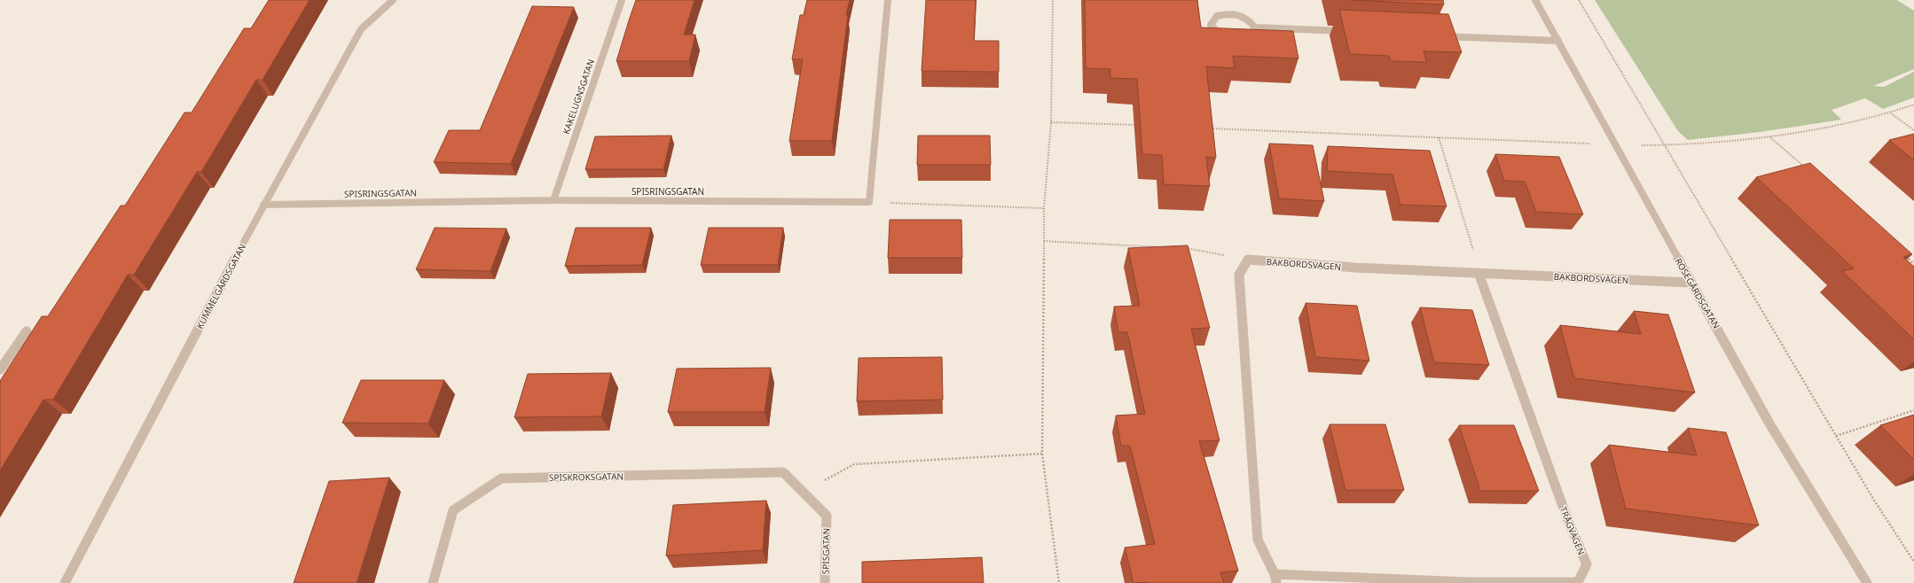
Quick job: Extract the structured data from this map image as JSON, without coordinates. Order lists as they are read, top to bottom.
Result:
{
  "streets": {
    "street": [
      "KAKELUGNSGATAN",
      "SPISRINGSGATAN",
      "BAKBORDSVÄGEN",
      "KUMMELGÅRDSGATAN",
      "RÖSEGÅRDSGATAN",
      "SPISKROKSGATAN",
      "TRÅGVÄGEN",
      "SPISGATAN"
    ]
  },
  "crossings": [
    ["KAKELUGNSGATAN", "SPISRINGSGATAN"],
    ["SPISRINGSGATAN", "KUMMELGÅRDSGATAN"],
    ["BAKBORDSVÄGEN", "RÖSEGÅRDSGATAN"],
    ["BAKBORDSVÄGEN", "TRÅGVÄGEN"],
    ["SPISKROKSGATAN", "SPISGATAN"]
  ]
}
